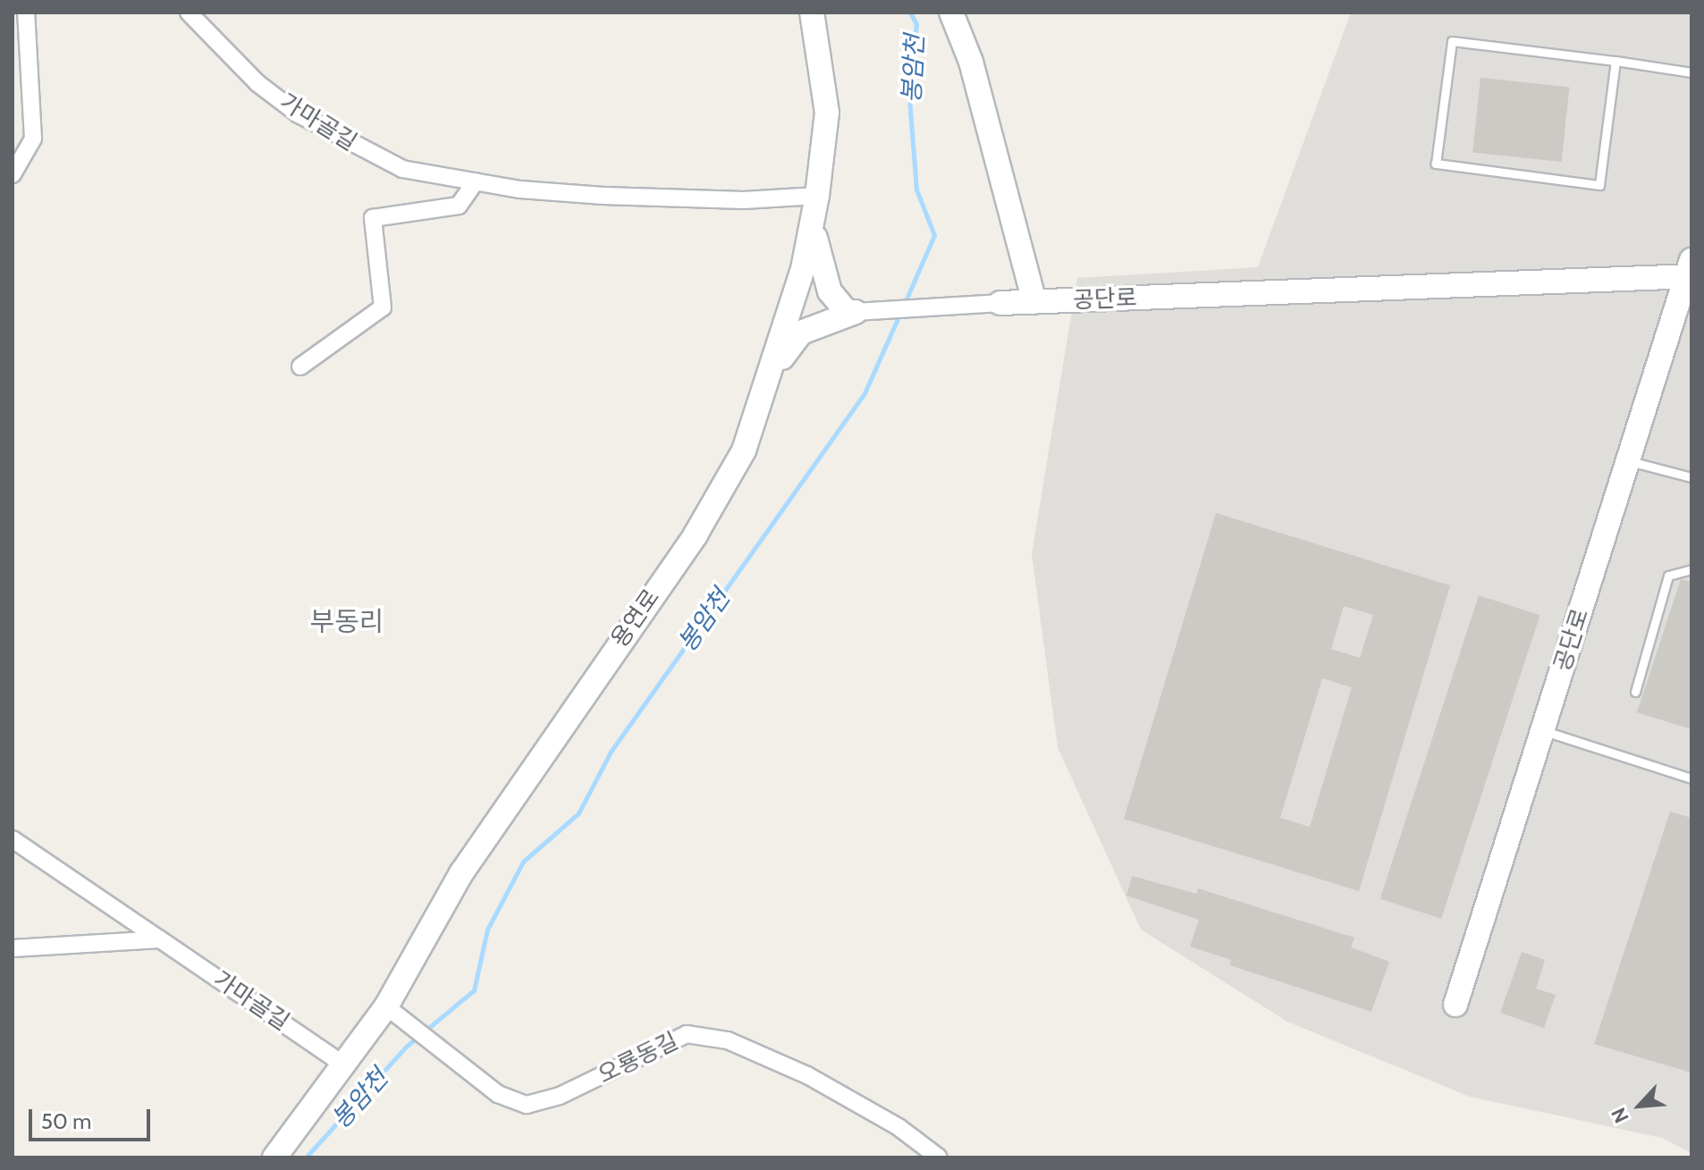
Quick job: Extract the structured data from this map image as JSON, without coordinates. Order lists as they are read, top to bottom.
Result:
{
  "streets": {
    "street": [
      "가마골길",
      "공단로",
      "용연로",
      "오룡동길"
    ]
  },
  "crossings": [
    ["가마골길", "용연로"],
    ["용연로", "오룡동길"]
  ],
  "districts": ["부동리"],
  "water": ["봉암천"],
  "scale_bar": "50 m",
  "north": "bottom left"
}
